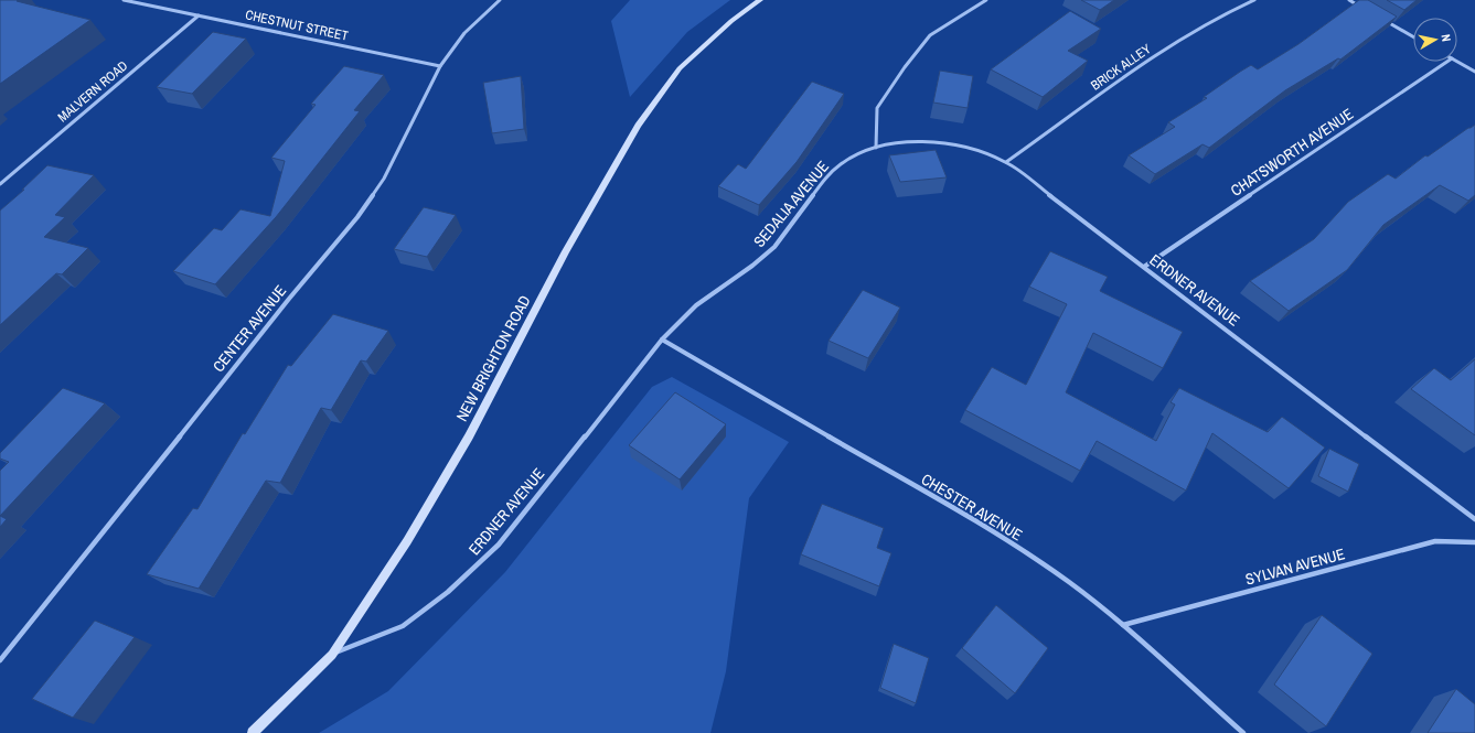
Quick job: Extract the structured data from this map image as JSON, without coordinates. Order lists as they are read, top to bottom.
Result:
{
  "streets": {
    "street": [
      "CHESTNUT STREET",
      "BRICK ALLEY",
      "MALVERN ROAD",
      "CHATSWORTH AVENUE",
      "SEDALIA AVENUE",
      "ERDNER AVENUE",
      "CENTER AVENUE",
      "NEW BRIGHTON ROAD",
      "CHESTER AVENUE",
      "SYLVAN AVENUE"
    ]
  },
  "crossings": [
    ["CHESTNUT STREET", "MALVERN ROAD"],
    ["CHESTNUT STREET", "CENTER AVENUE"],
    ["BRICK ALLEY", "ERDNER AVENUE"],
    ["CHATSWORTH AVENUE", "ERDNER AVENUE"],
    ["SEDALIA AVENUE", "ERDNER AVENUE"],
    ["SEDALIA AVENUE", "CHESTER AVENUE"],
    ["ERDNER AVENUE", "NEW BRIGHTON ROAD"],
    ["ERDNER AVENUE", "CHESTER AVENUE"],
    ["CHESTER AVENUE", "SYLVAN AVENUE"]
  ],
  "north": "right"
}
